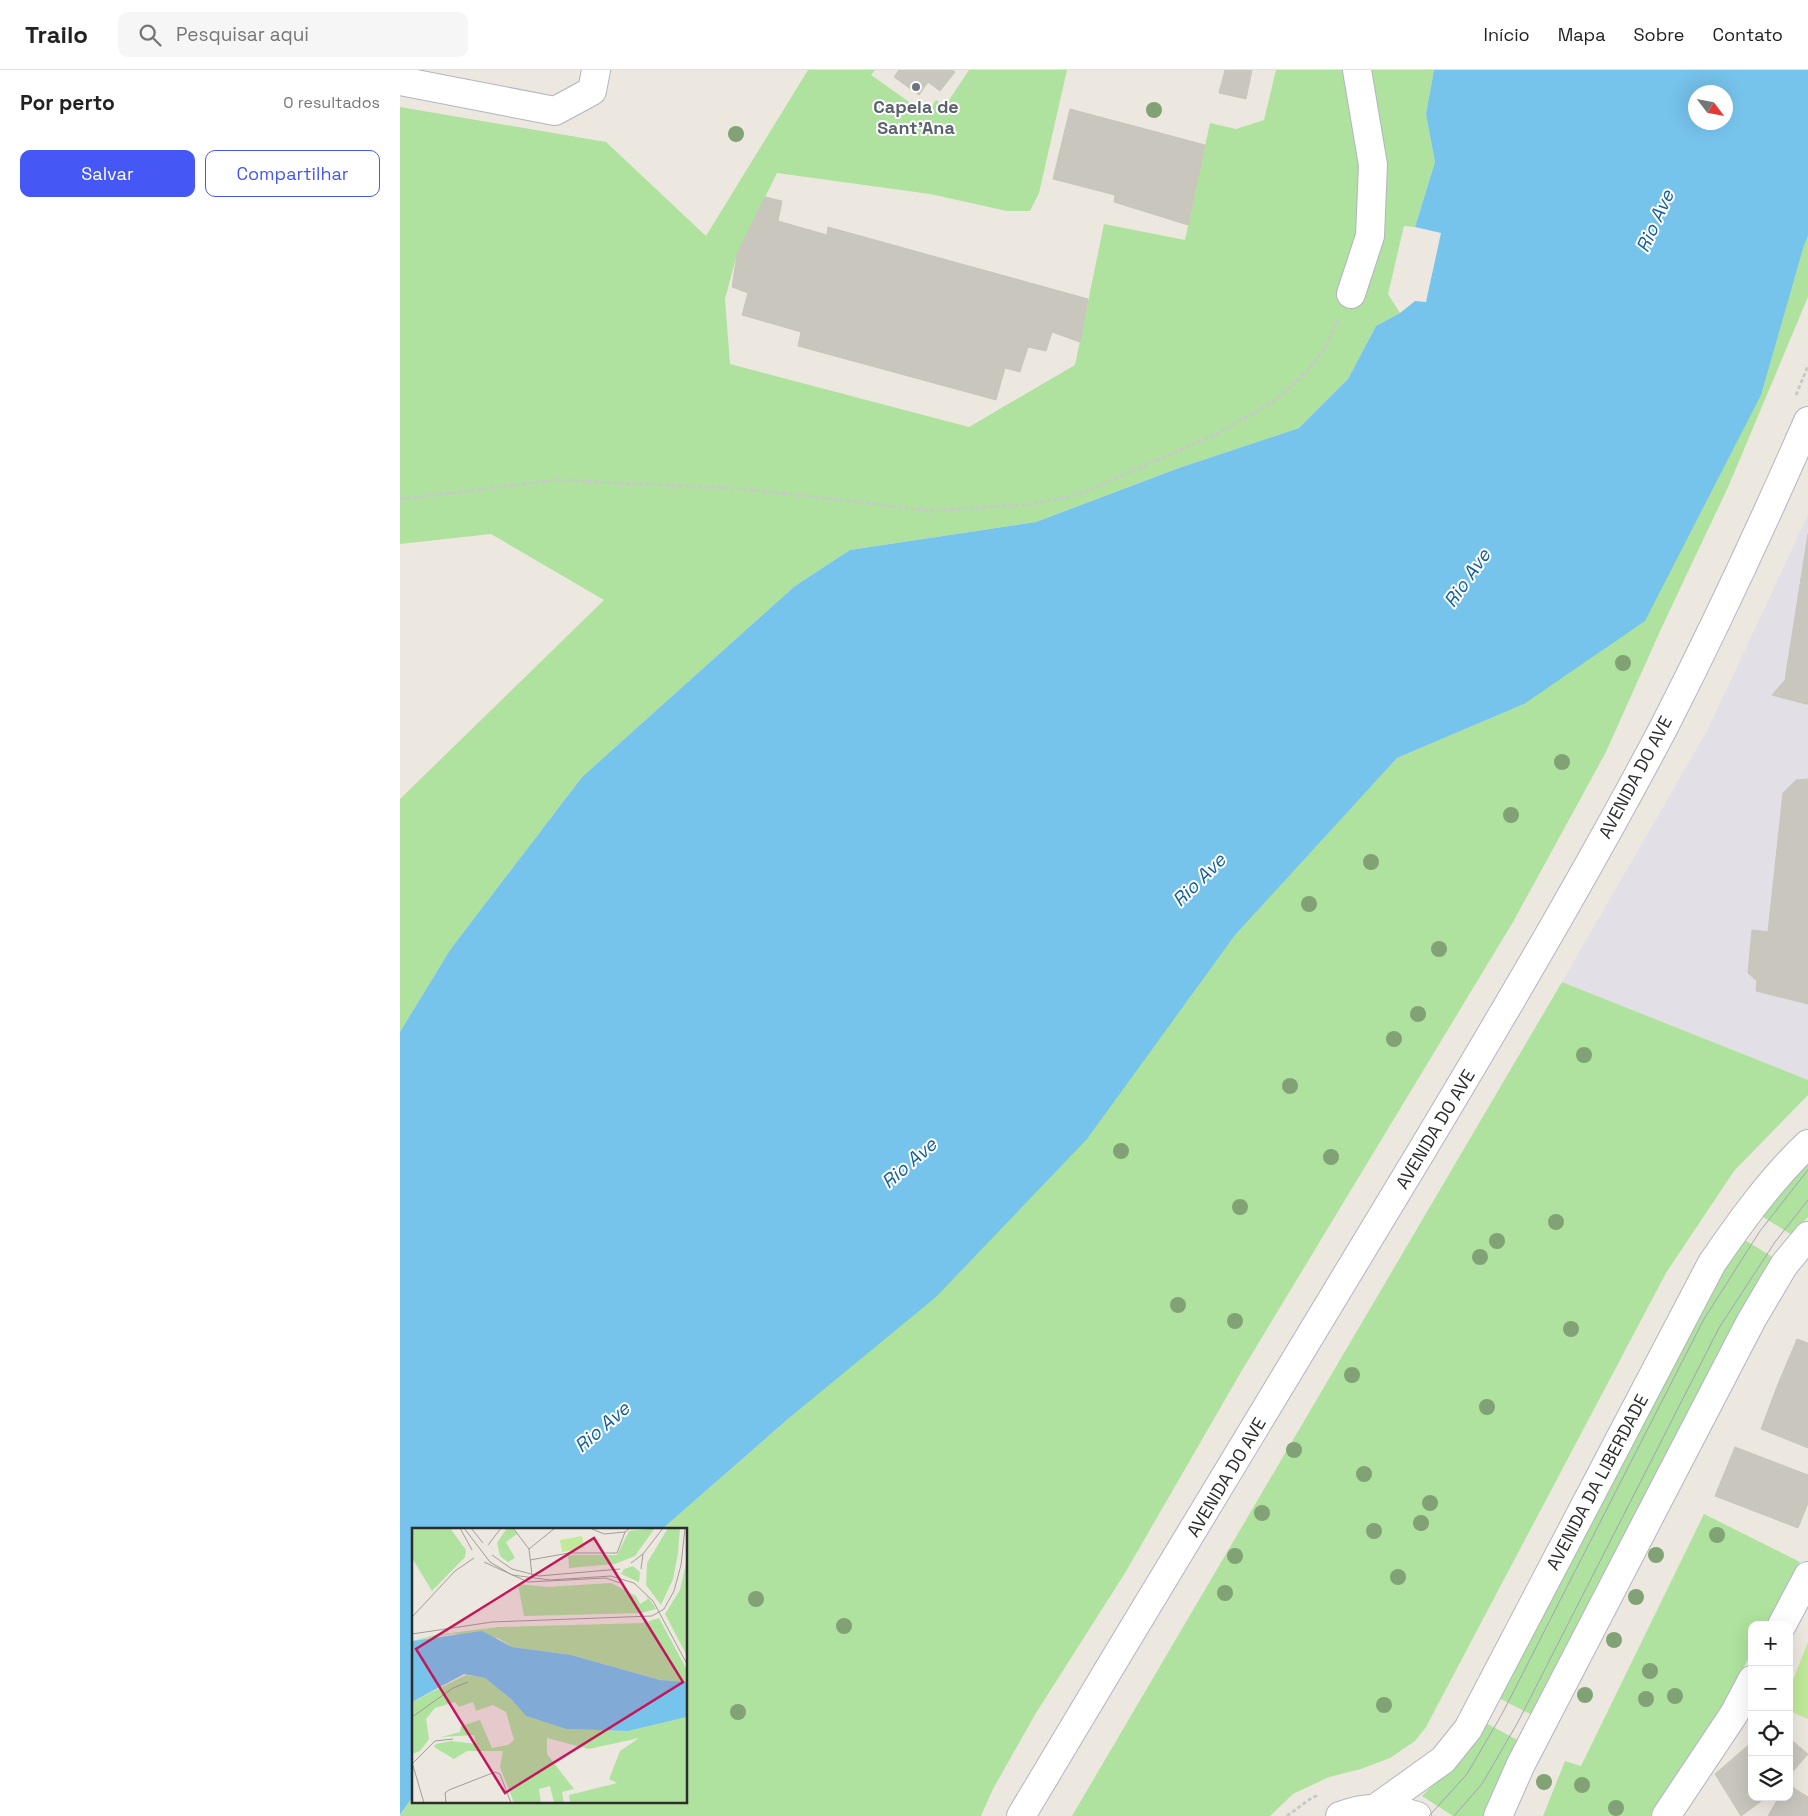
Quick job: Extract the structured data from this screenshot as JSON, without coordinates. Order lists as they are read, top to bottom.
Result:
{
  "streets": {
    "street": ["AVENIDA DO AVE", "AVENIDA DA LIBERDADE"]
  },
  "water": ["Rio Ave"],
  "places": ["Capela de Sant'Ana"],
  "north": "bottom right",
  "page": {
    "header": "Trailo",
    "search": "Pesquisar aqui",
    "nav": [
      "Início",
      "Mapa",
      "Sobre",
      "Contato"
    ],
    "heading": ["Por perto", "0 resultados"],
    "buttons": ["Salvar", "Compartilhar"],
    "map_buttons": ["+", "−"]
  }
}
